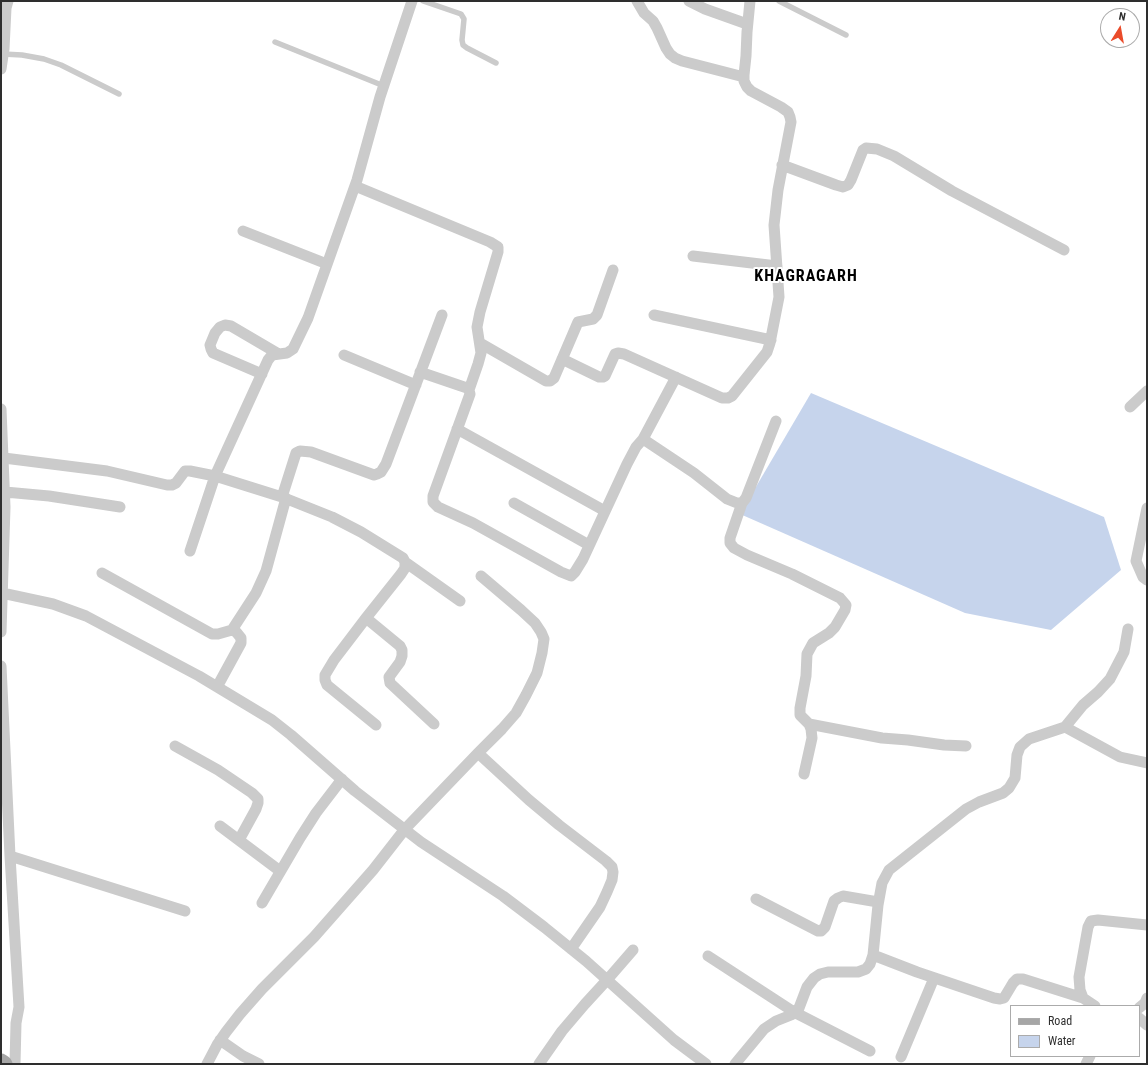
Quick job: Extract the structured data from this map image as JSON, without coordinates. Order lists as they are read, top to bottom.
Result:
{
  "districts": ["KHAGRAGARH"],
  "legend": ["Road", "Water"],
  "north": "top"
}
